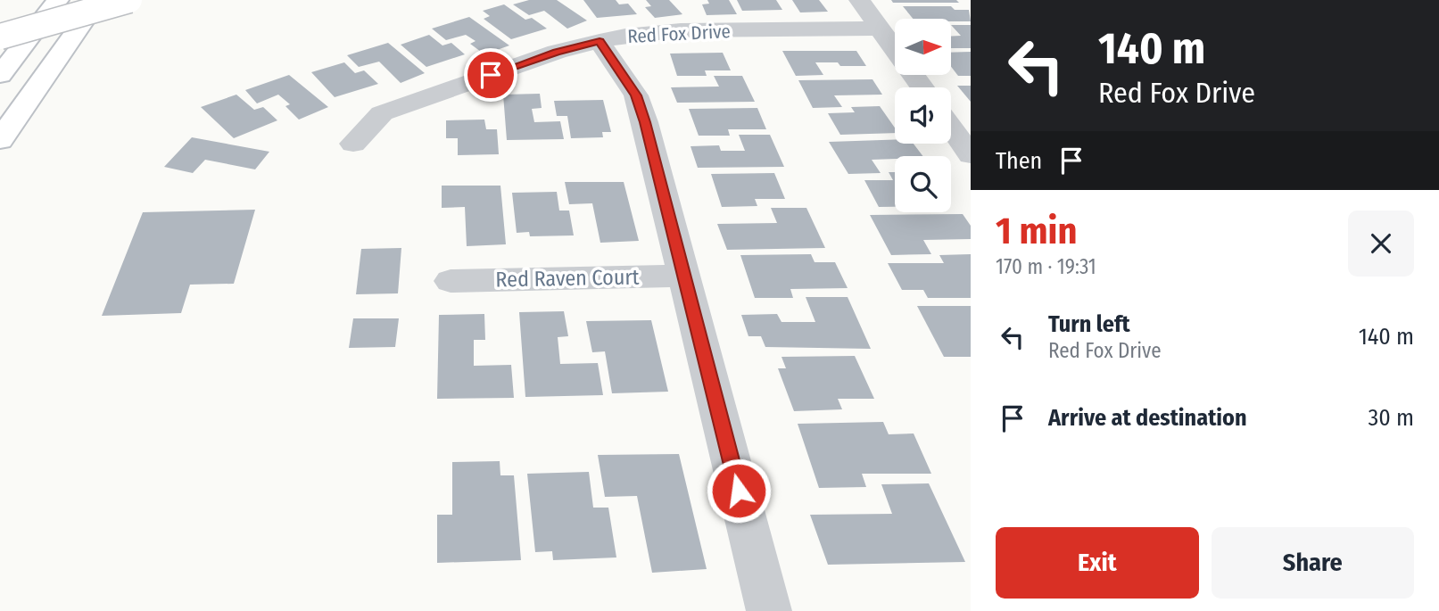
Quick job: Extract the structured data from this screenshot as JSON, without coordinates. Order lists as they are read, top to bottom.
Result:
{
  "streets": {
    "street": ["Red Fox Drive", "Red Raven Court"]
  },
  "north": "right",
  "page": {
    "turn": ["140 m", "Red Fox Drive"],
    "then": "Then",
    "heading": ["1 min", "170 m · 19:31"],
    "list": [
      {
        "name": "Turn left",
        "note": "Red Fox Drive",
        "value": "140 m"
      },
      {
        "name": "Arrive at destination",
        "value": "30 m"
      }
    ],
    "buttons": ["Exit", "Share"]
  }
}
